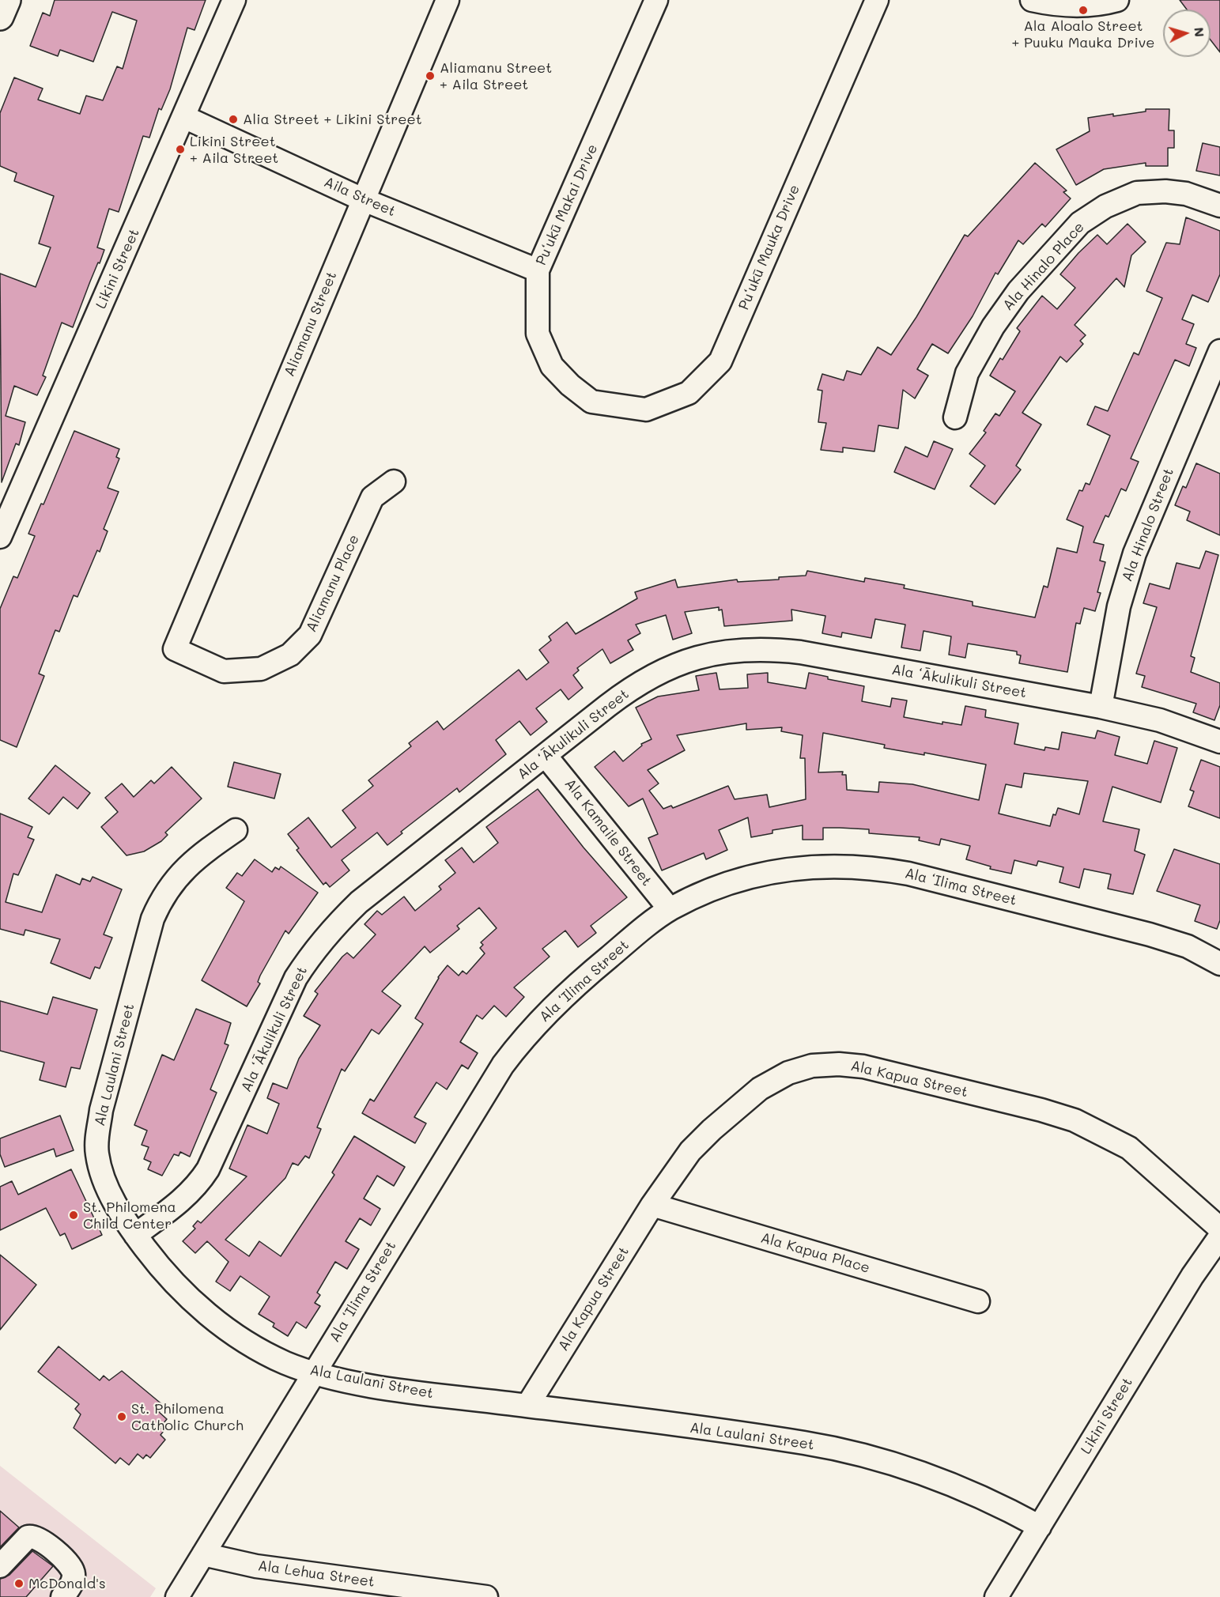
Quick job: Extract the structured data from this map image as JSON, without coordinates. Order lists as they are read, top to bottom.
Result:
{
  "streets": {
    "street": [
      "Aila Street",
      "Puʻukū Makai Drive",
      "Puʻukū Mauka Drive",
      "Ala Hinalo Place",
      "Likini Street",
      "Aliamanu Street",
      "Ala Hinalo Street",
      "Aliamanu Place",
      "Ala ʻĀkulikuli Street",
      "Ala Kamaile Street",
      "Ala ʻIlima Street",
      "Ala Laulani Street",
      "Ala Kapua Street",
      "Ala Kapua Place",
      "Ala Lehua Street"
    ]
  },
  "crossings": [
    ["Aila Street", "Puʻukū Makai Drive"],
    ["Aila Street", "Likini Street"],
    ["Aila Street", "Aliamanu Street"],
    ["Puʻukū Makai Drive", "Puʻukū Mauka Drive"],
    ["Likini Street", "Ala Laulani Street"],
    ["Aliamanu Street", "Aliamanu Place"],
    ["Ala Hinalo Street", "Ala ʻĀkulikuli Street"],
    ["Ala ʻĀkulikuli Street", "Ala Kamaile Street"],
    ["Ala ʻĀkulikuli Street", "Ala Laulani Street"],
    ["Ala Kamaile Street", "Ala ʻIlima Street"],
    ["Ala ʻIlima Street", "Ala Laulani Street"],
    ["Ala ʻIlima Street", "Ala Lehua Street"],
    ["Ala Laulani Street", "Ala Kapua Street"],
    ["Ala Kapua Street", "Ala Kapua Place"]
  ],
  "places": [
    "Ala Aloalo Street + Puuku Mauka Drive",
    "Aliamanu Street + Aila Street",
    "Alia Street + Likini Street",
    "Likini Street + Aila Street",
    "St. Philomena Child Center",
    "St. Philomena Catholic Church",
    "McDonald's"
  ],
  "north": "right"
}
